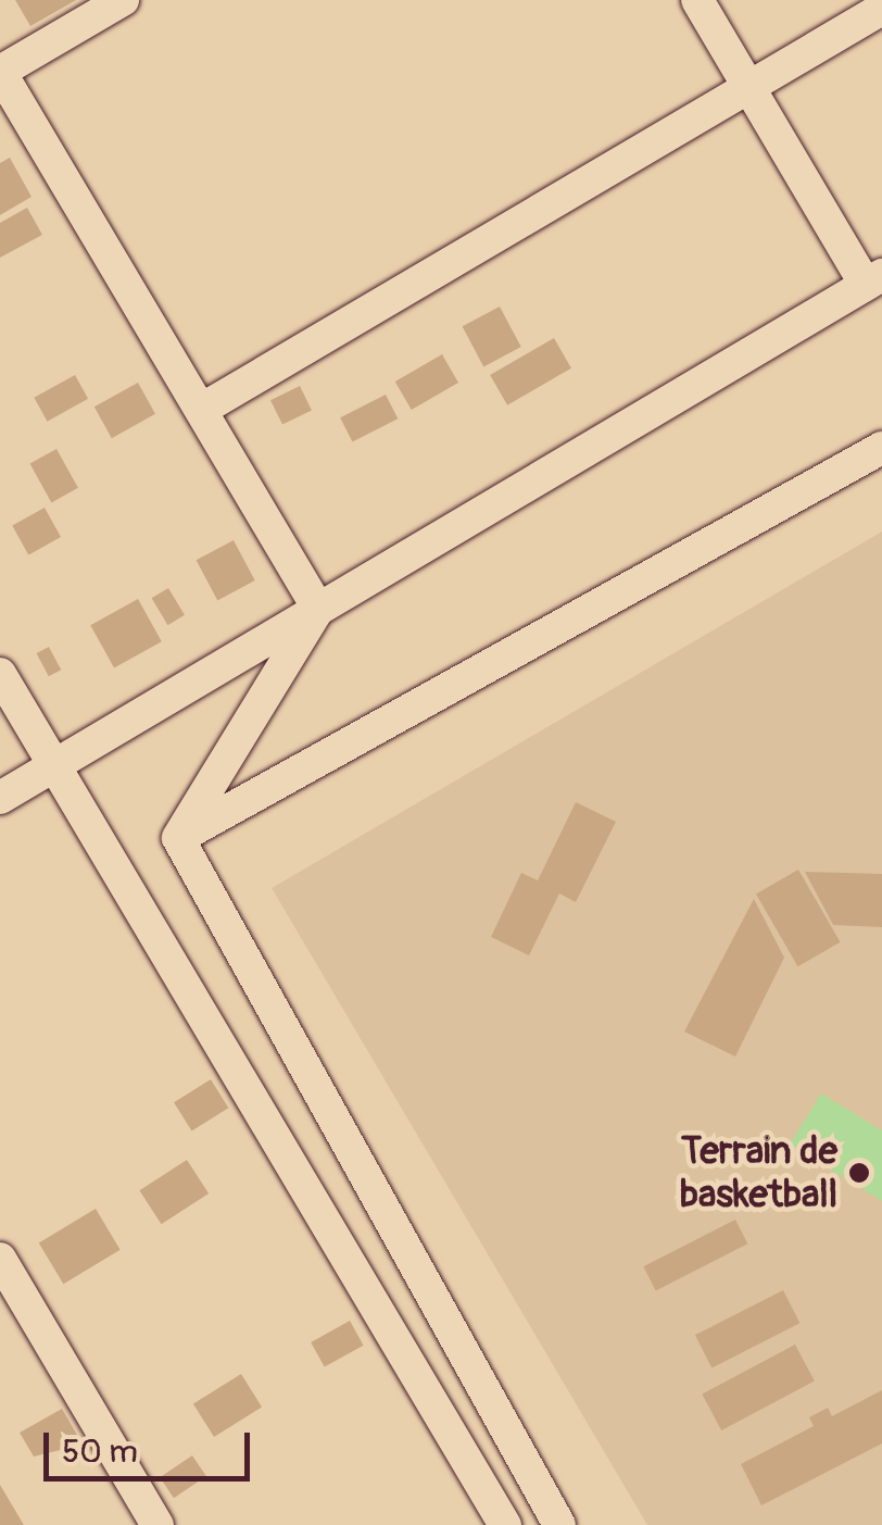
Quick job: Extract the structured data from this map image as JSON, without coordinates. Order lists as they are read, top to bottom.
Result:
{
  "places": ["Terrain de basketball"],
  "scale_bar": "50 m"
}
